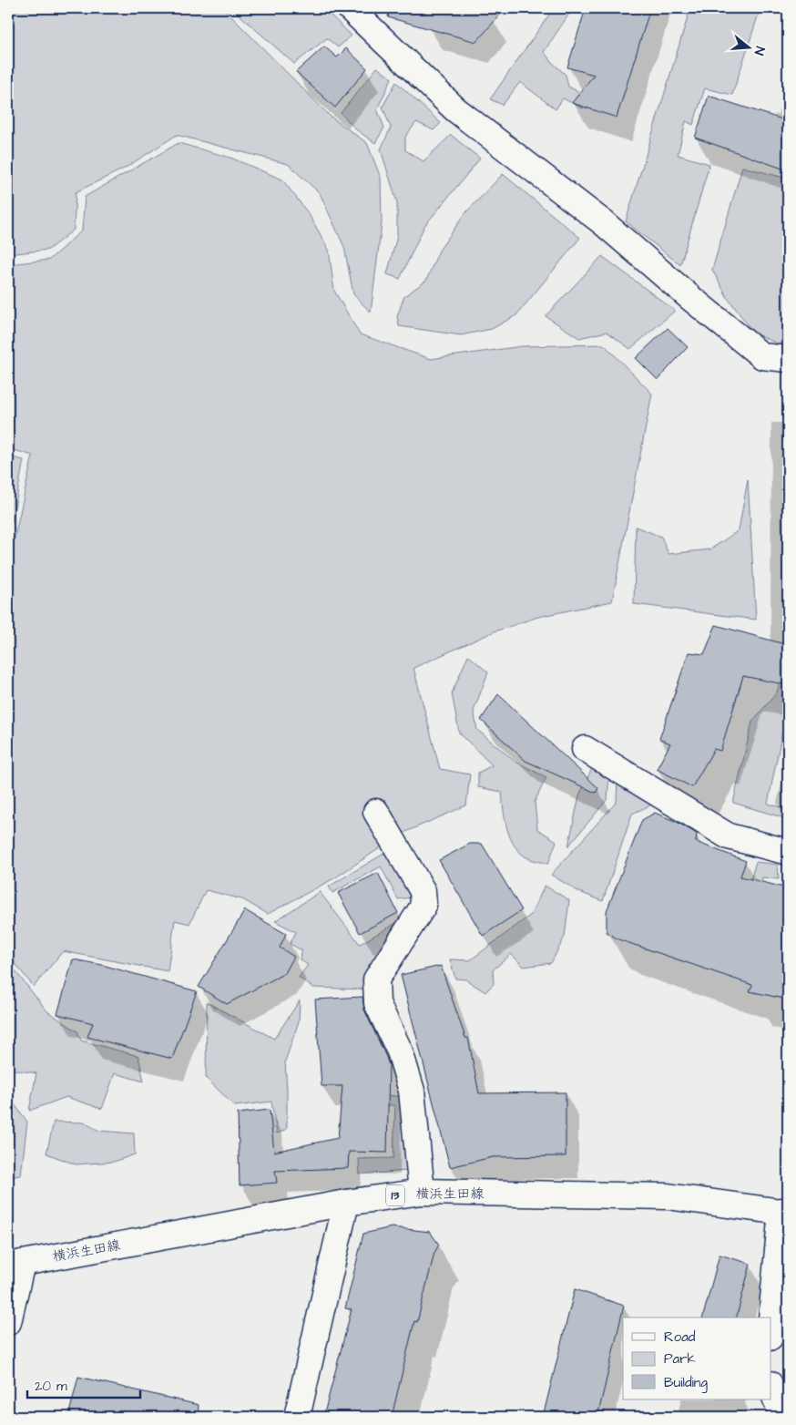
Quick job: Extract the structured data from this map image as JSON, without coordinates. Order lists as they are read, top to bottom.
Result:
{
  "streets": {
    "street": ["横浜生田線", "13"]
  },
  "legend": ["Road", "Park", "Building"],
  "scale_bar": "20 m",
  "north": "right"
}
